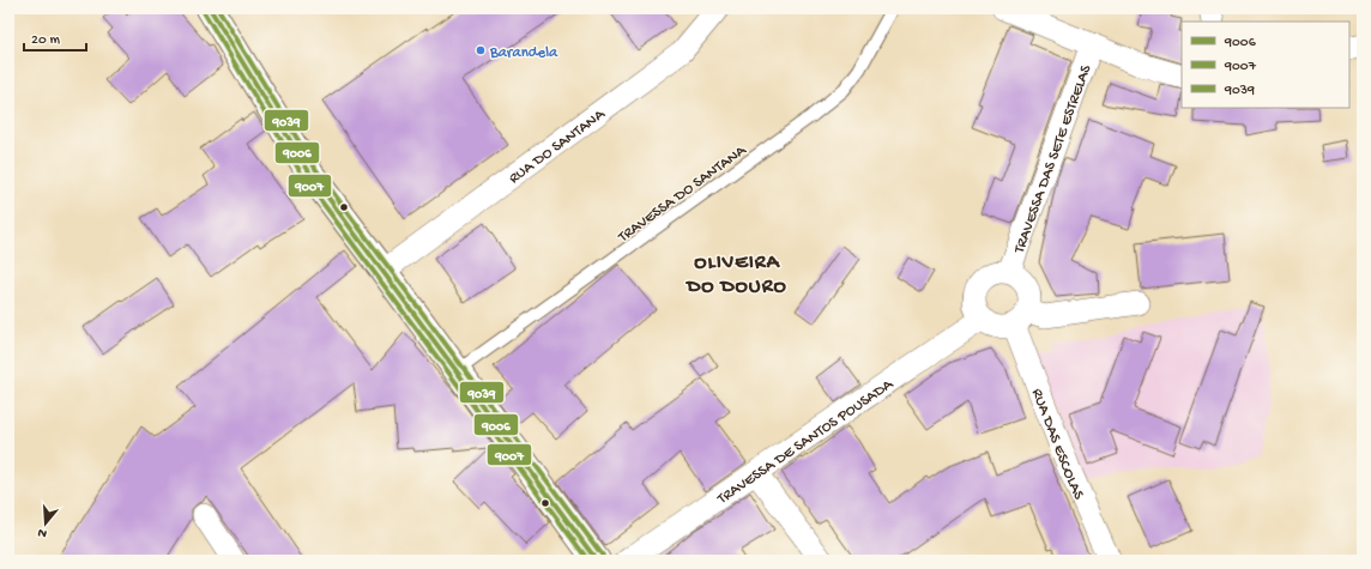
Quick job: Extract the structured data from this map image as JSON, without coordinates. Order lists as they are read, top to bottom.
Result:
{
  "streets": {
    "street": [
      "RUA DO SANTANA",
      "TRAVESSA DAS SETE ESTRELAS",
      "TRAVESSA DE SANTOS POUSADA",
      "RUA DAS ESCOLAS"
    ],
    "lane": ["TRAVESSA DO SANTANA"]
  },
  "crossings": [
    ["TRAVESSA DAS SETE ESTRELAS", "TRAVESSA DE SANTOS POUSADA"],
    ["TRAVESSA DAS SETE ESTRELAS", "RUA DAS ESCOLAS"],
    ["TRAVESSA DE SANTOS POUSADA", "RUA DAS ESCOLAS"]
  ],
  "districts": ["OLIVEIRA DO DOURO"],
  "places": ["Barandela"],
  "lines": ["transit line 9006", "transit line 9039", "transit line 9007"],
  "legend": ["9006", "9007", "9039"],
  "scale_bar": "20 m",
  "north": "bottom"
}
